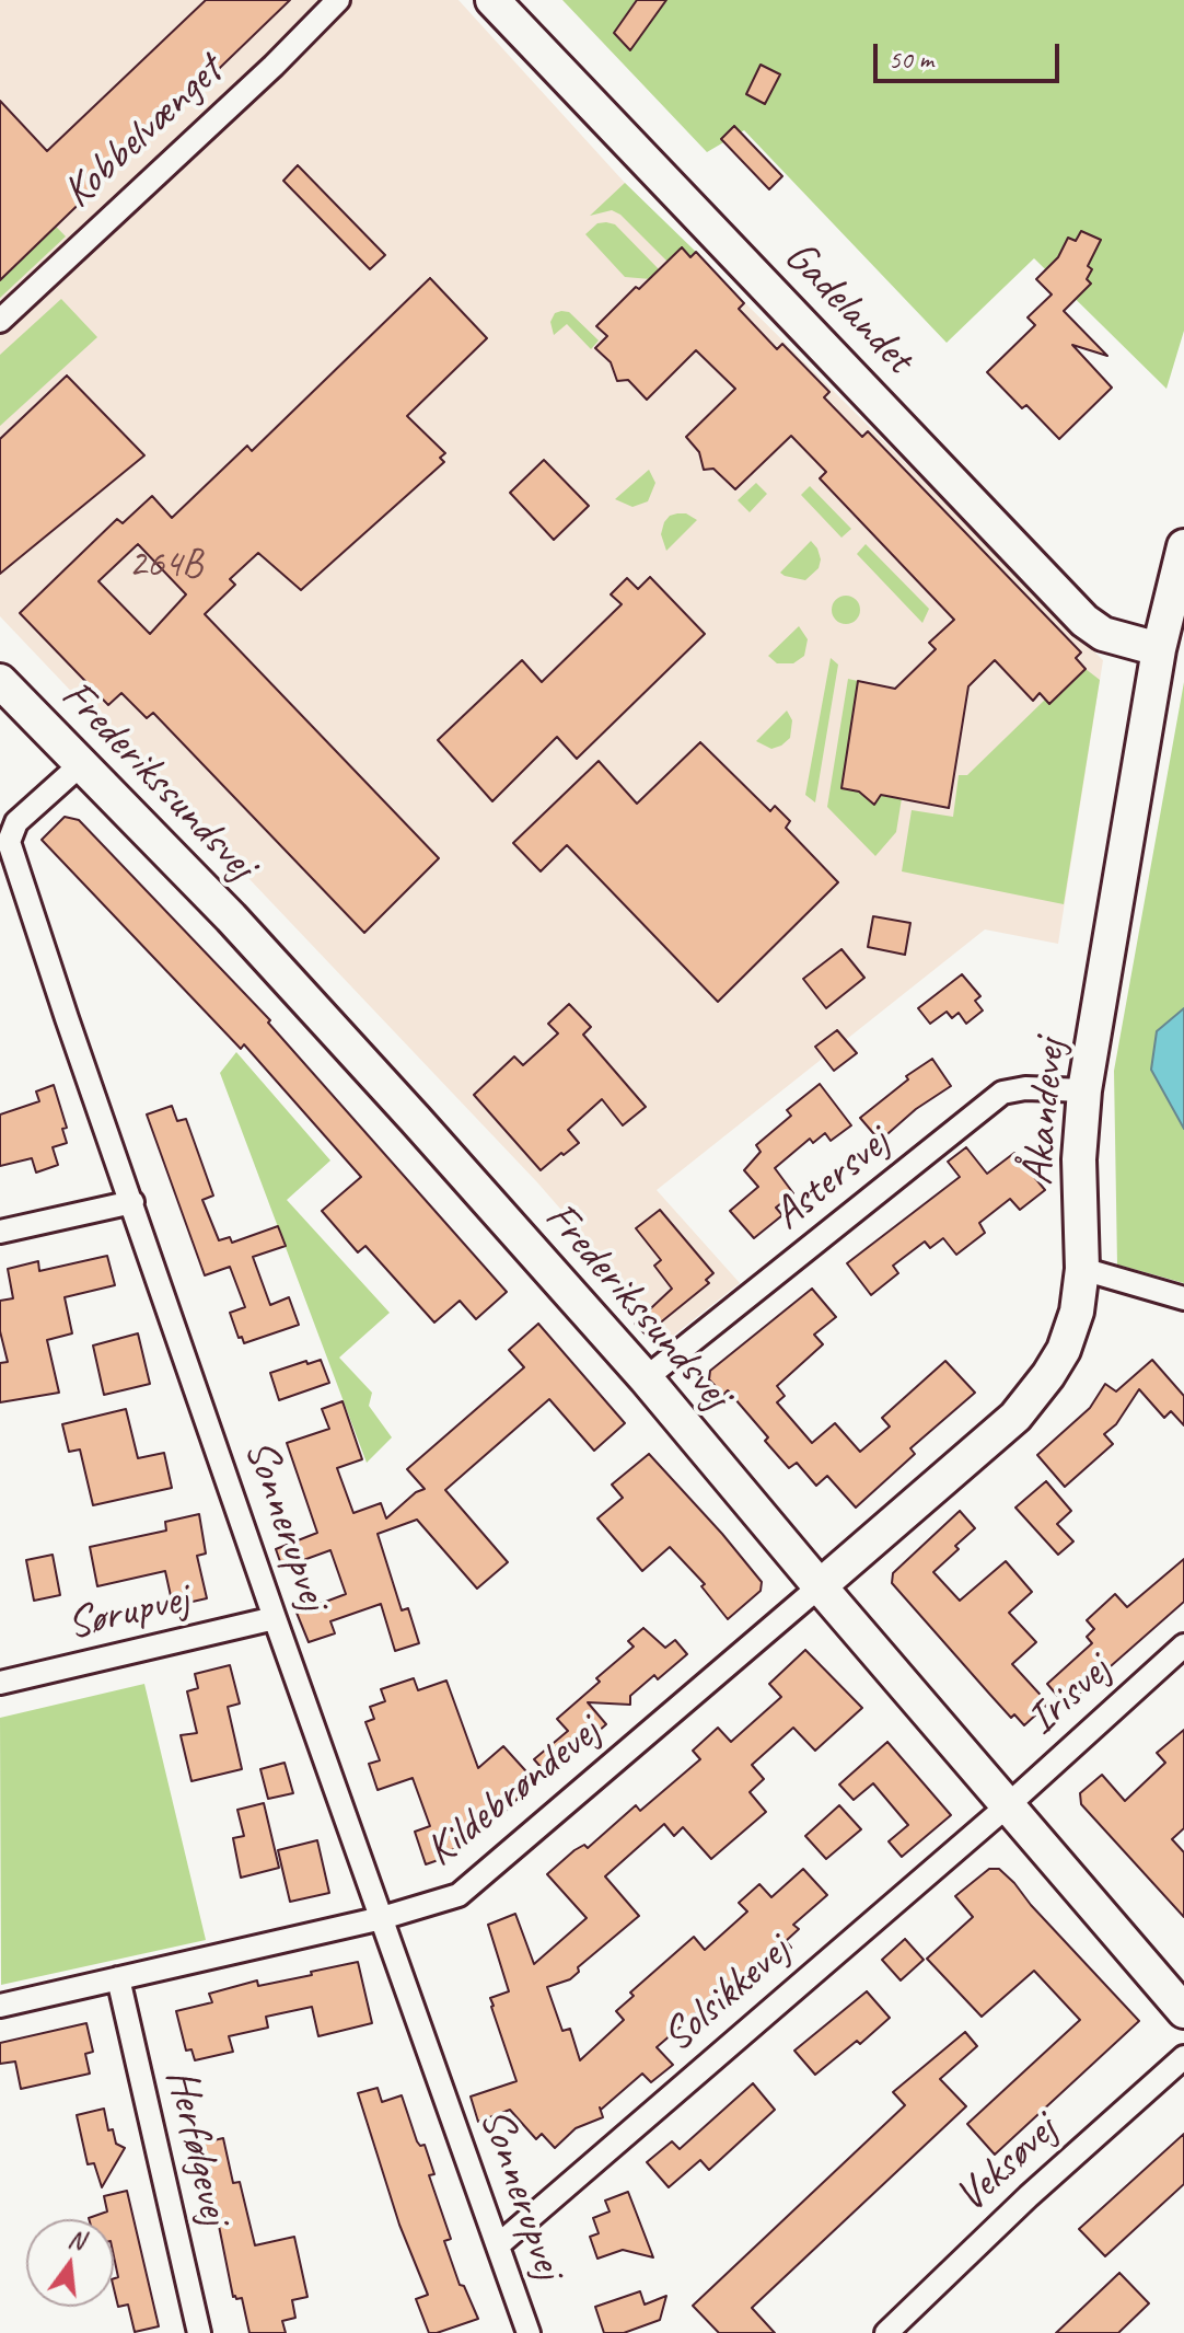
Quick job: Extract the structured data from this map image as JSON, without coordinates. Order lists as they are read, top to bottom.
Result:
{
  "streets": {
    "street": [
      "Kobbelvænget",
      "Gadelandet",
      "Frederikssundsvej",
      "Åkandevej",
      "Astersvej",
      "Sonnerupvej",
      "Sørupvej",
      "Irisvej",
      "Kildebrøndevej",
      "Solsikkevej",
      "Herfølgevej",
      "Veksøvej"
    ]
  },
  "crossings": [
    ["Gadelandet", "Åkandevej"],
    ["Frederikssundsvej", "Åkandevej"],
    ["Frederikssundsvej", "Astersvej"],
    ["Frederikssundsvej", "Sonnerupvej"],
    ["Frederikssundsvej", "Irisvej"],
    ["Frederikssundsvej", "Kildebrøndevej"],
    ["Frederikssundsvej", "Solsikkevej"],
    ["Åkandevej", "Astersvej"],
    ["Åkandevej", "Kildebrøndevej"],
    ["Sonnerupvej", "Sørupvej"],
    ["Sonnerupvej", "Kildebrøndevej"],
    ["Sonnerupvej", "Solsikkevej"],
    ["Irisvej", "Solsikkevej"],
    ["Kildebrøndevej", "Herfølgevej"]
  ],
  "house_numbers": ["264B"],
  "scale_bar": "50 m",
  "north": "top"
}
